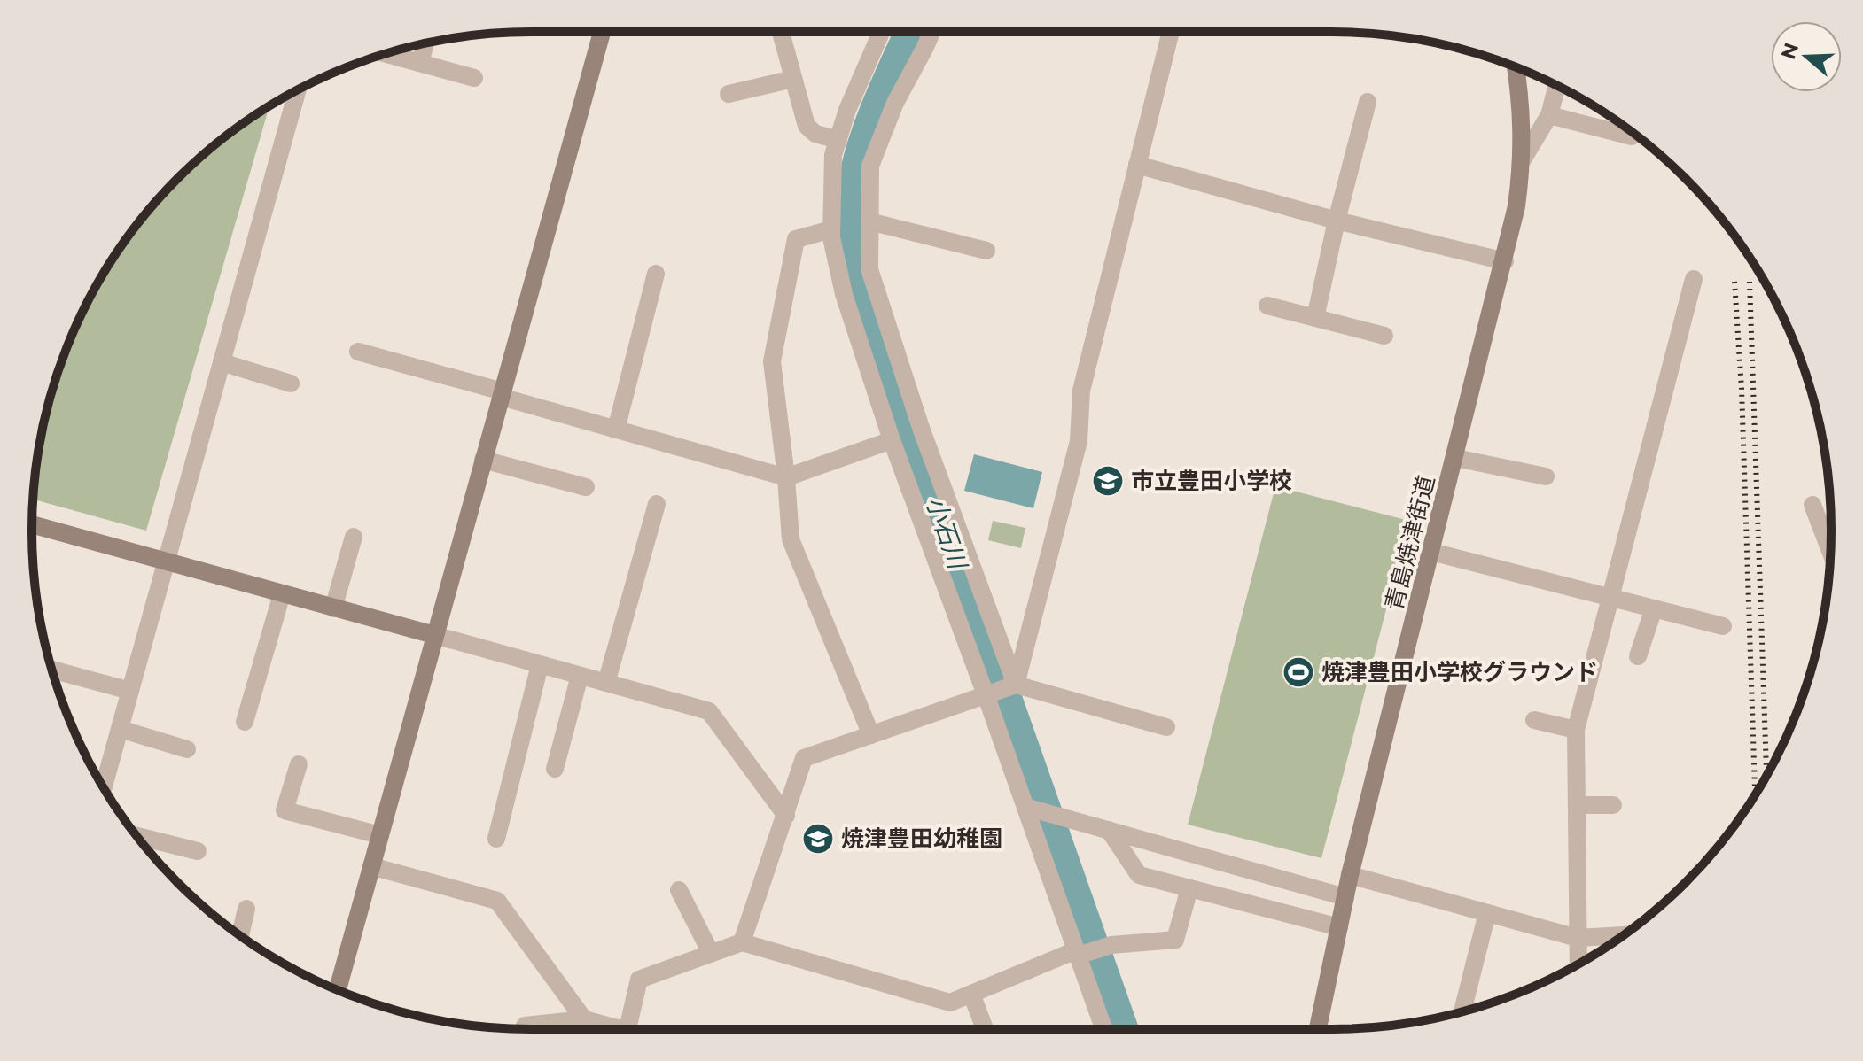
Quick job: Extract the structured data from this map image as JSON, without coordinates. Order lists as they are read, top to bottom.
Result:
{
  "streets": {
    "street": ["青島焼津街道"]
  },
  "water": ["小石川"],
  "places": {
    "school or university": ["市立豊田小学校", "焼津豊田幼稚園"],
    "sports": ["焼津豊田小学校グラウンド"]
  },
  "north": "left"
}
